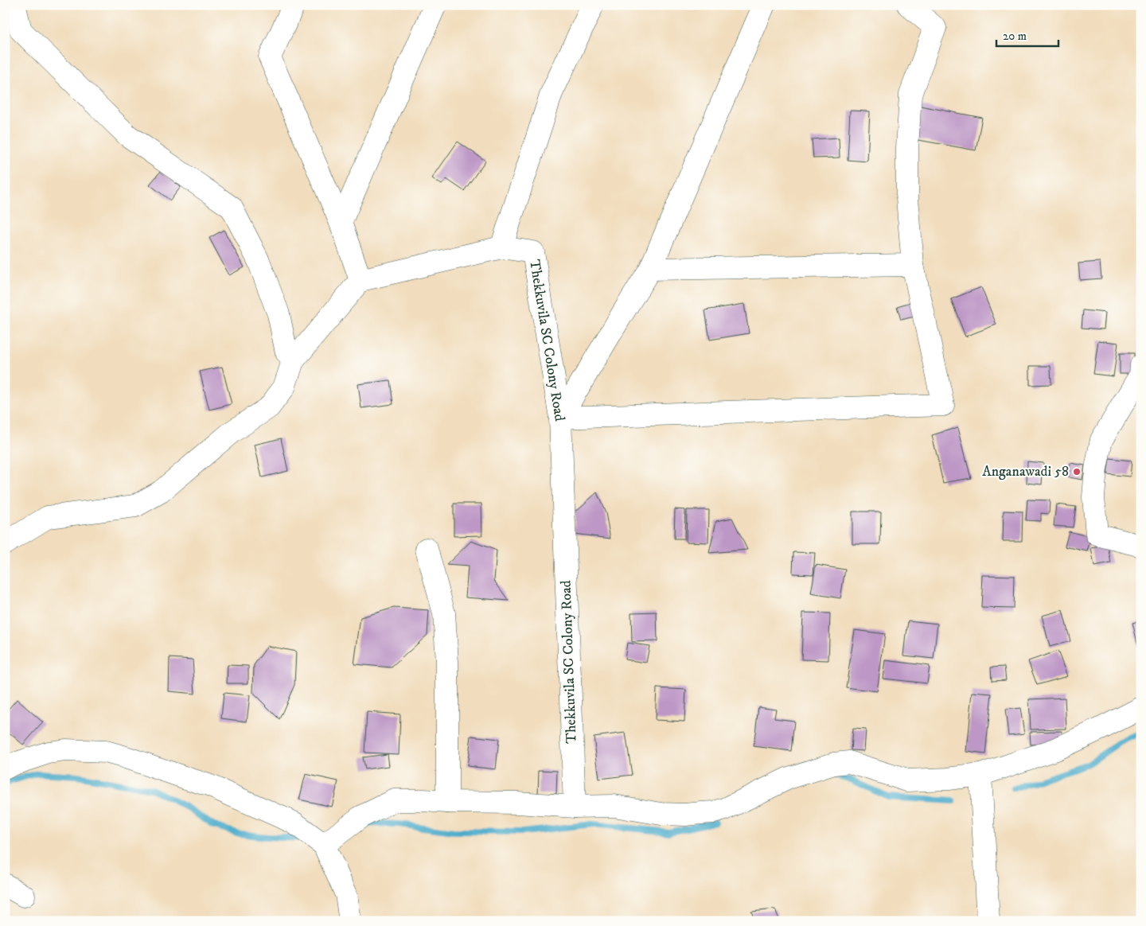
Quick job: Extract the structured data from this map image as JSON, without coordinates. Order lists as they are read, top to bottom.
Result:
{
  "streets": {
    "street": ["Thekkuvila SC Colony Road"]
  },
  "places": ["Anganawadi 58"],
  "scale_bar": "20 m"
}
